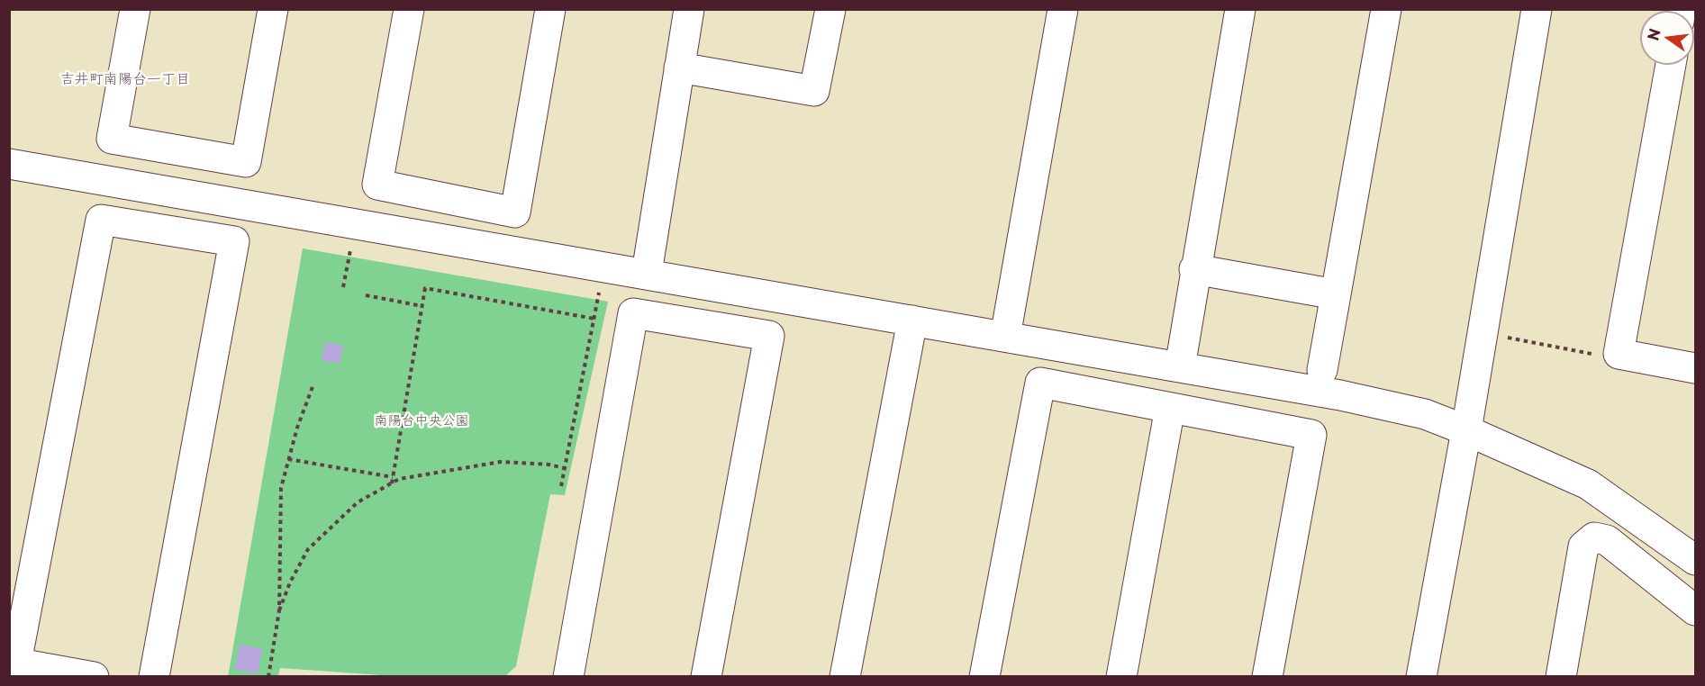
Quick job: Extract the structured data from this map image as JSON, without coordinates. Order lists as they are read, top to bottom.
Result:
{
  "districts": ["吉井町南陽台一丁目"],
  "parks": ["南陽台中央公園"],
  "north": "left"
}
